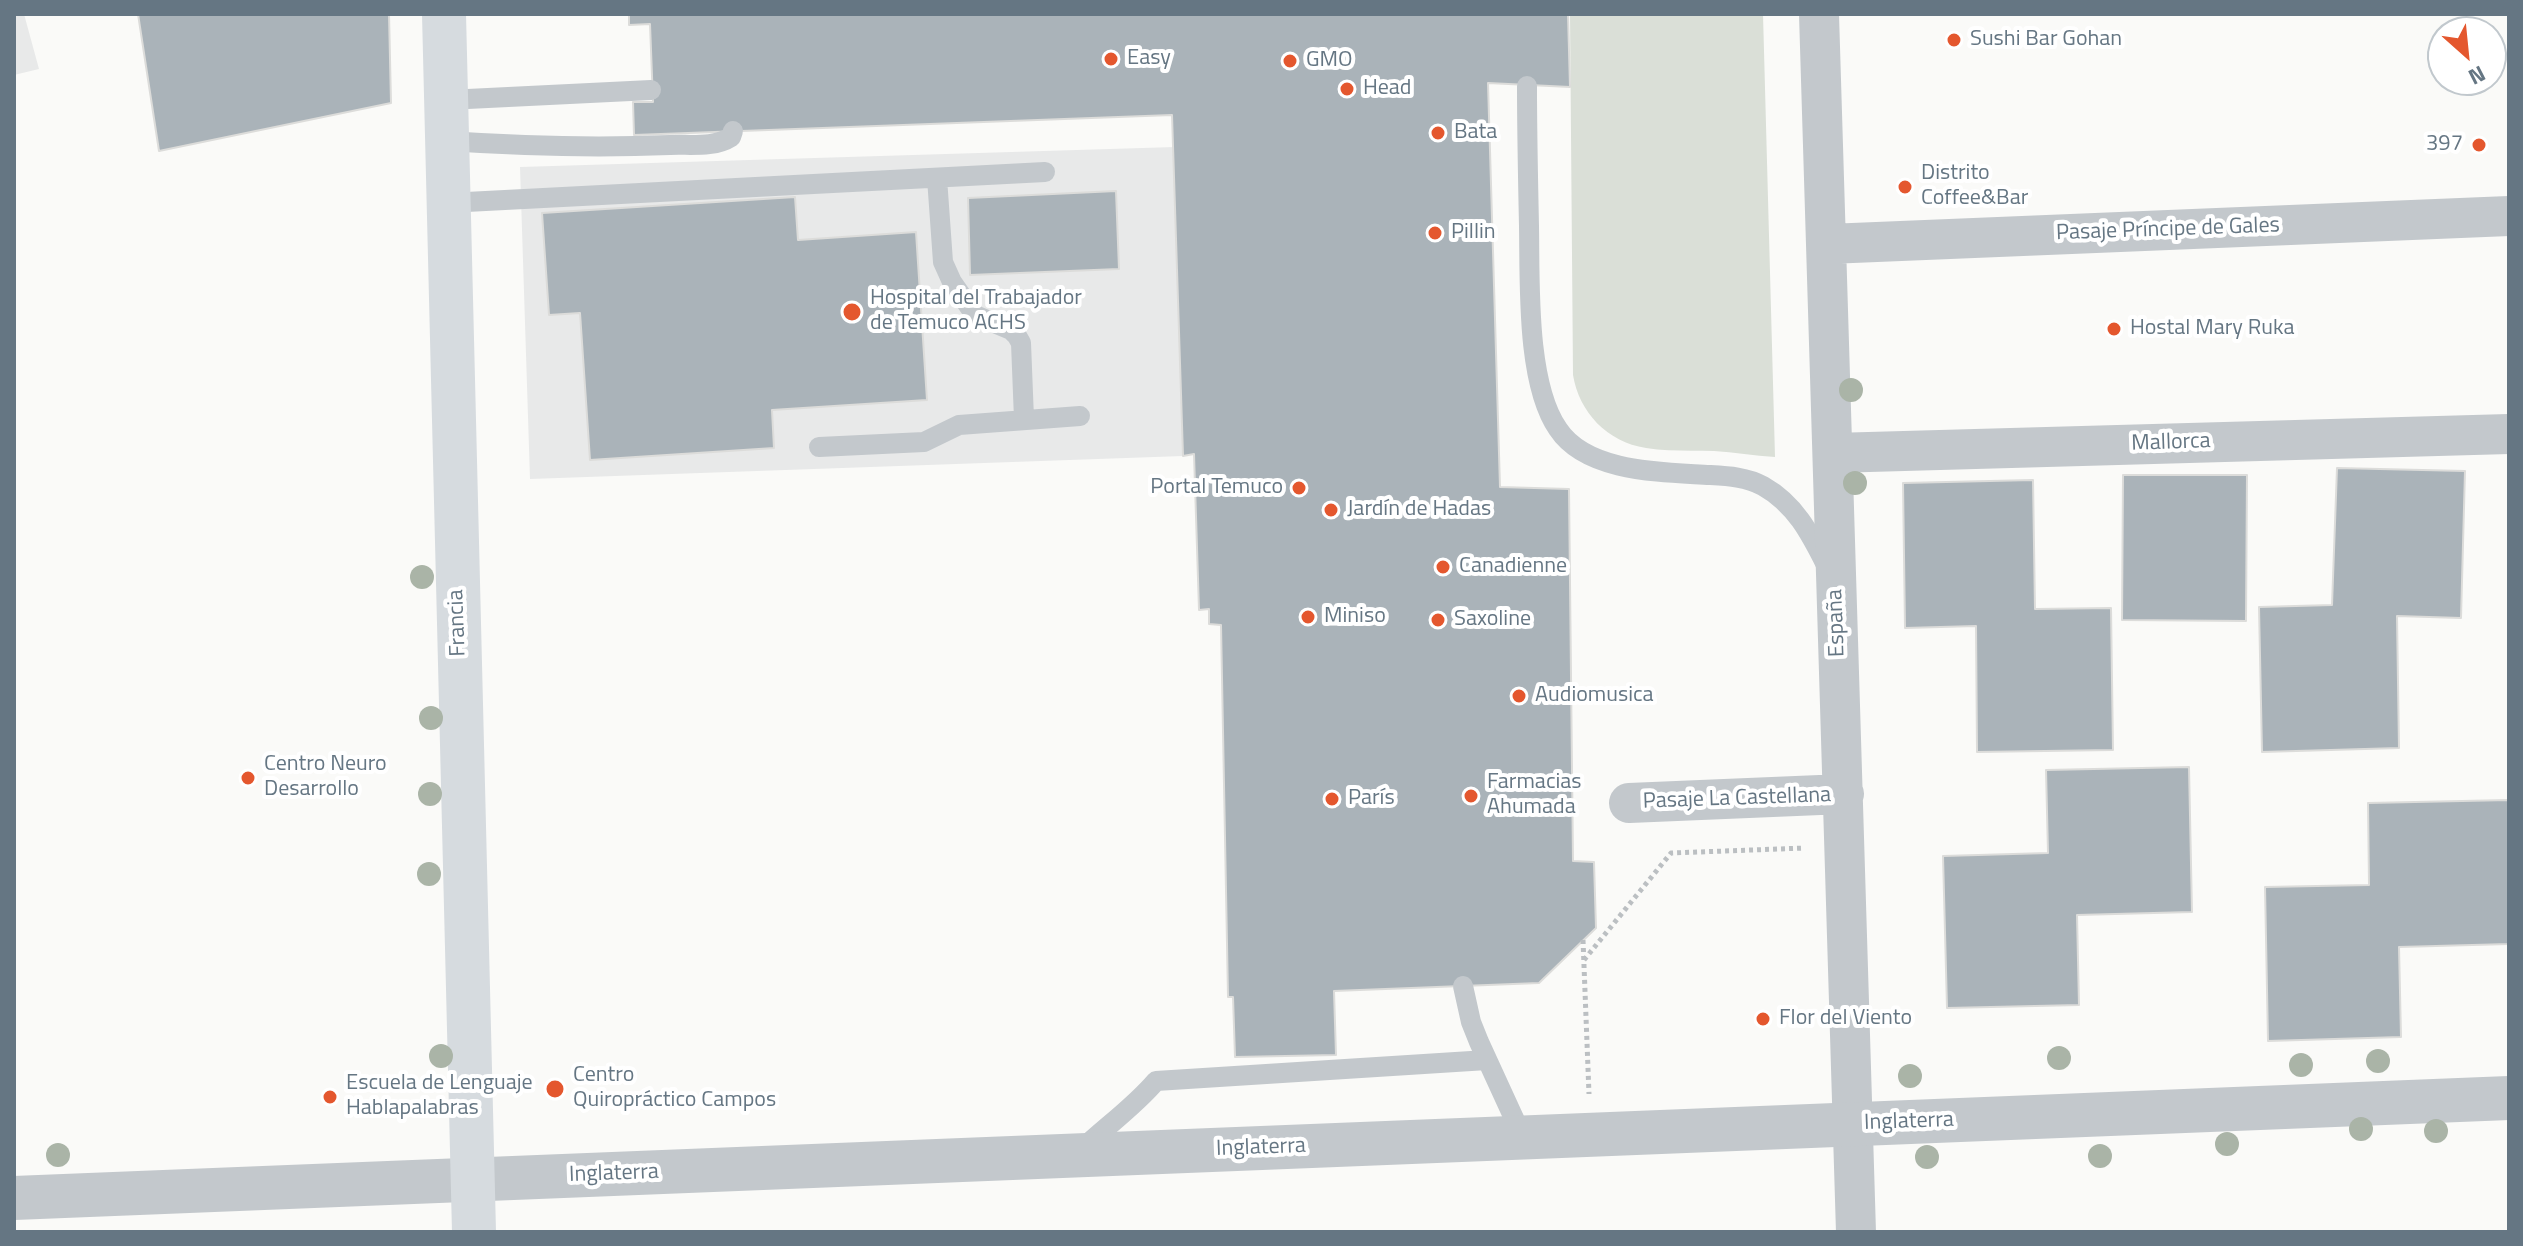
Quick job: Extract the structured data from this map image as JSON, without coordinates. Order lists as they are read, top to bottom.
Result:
{
  "streets": {
    "main road": ["Francia"],
    "street": [
      "Pasaje Príncipe de Gales",
      "Mallorca",
      "España",
      "Pasaje La Castellana",
      "Inglaterra"
    ]
  },
  "crossings": [
    ["Pasaje Príncipe de Gales", "España"],
    ["Mallorca", "España"],
    ["Francia", "Inglaterra"],
    ["España", "Pasaje La Castellana"],
    ["España", "Inglaterra"]
  ],
  "places": [
    "Sushi Bar Gohan",
    "Easy",
    "GMO",
    "Head",
    "Bata",
    "397",
    "Distrito Coffee&Bar",
    "Pillin",
    "Hospital del Trabajador de Temuco ACHS",
    "Hostal Mary Ruka",
    "Portal Temuco",
    "Jardín de Hadas",
    "Canadienne",
    "Miniso",
    "Saxoline",
    "Audiomusica",
    "Centro Neuro Desarrollo",
    "Farmacias Ahumada",
    "París",
    "Flor del Viento",
    "Centro Quiropráctico Campos",
    "Escuela de Lenguaje Hablapalabras"
  ],
  "north": "bottom right"
}
